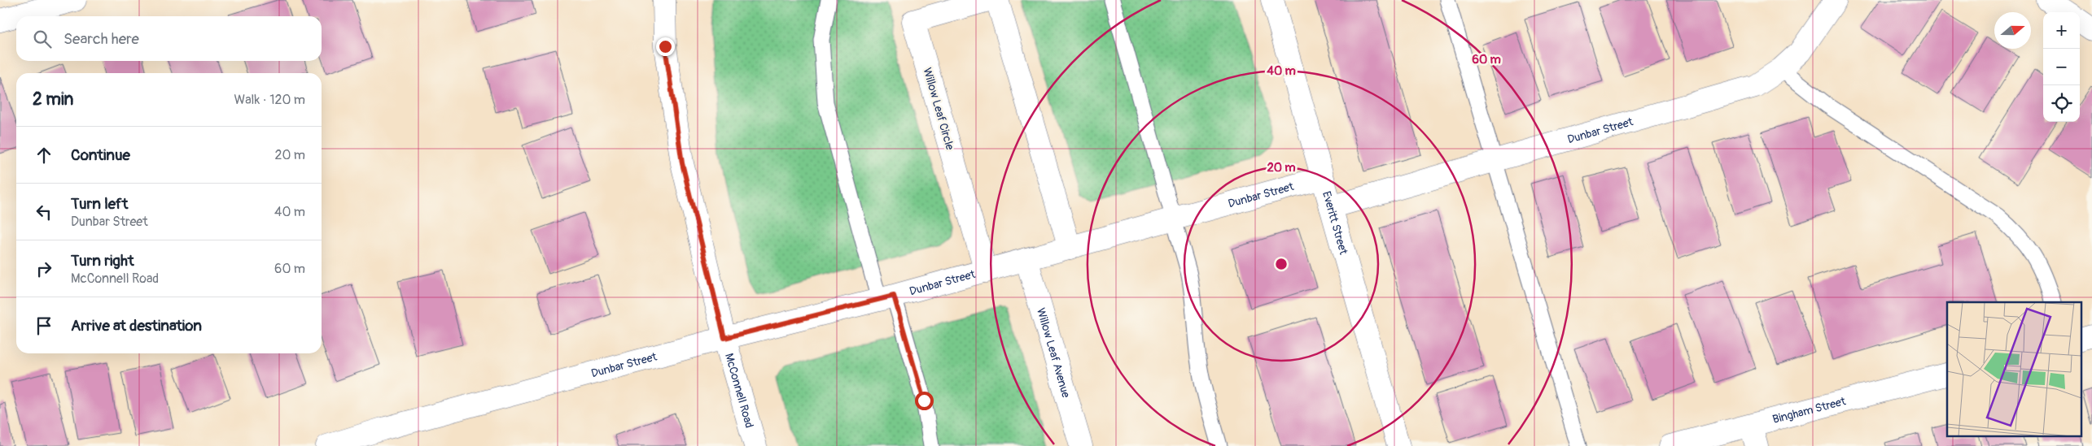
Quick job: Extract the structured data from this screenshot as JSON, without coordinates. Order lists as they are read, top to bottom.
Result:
{
  "streets": {
    "street": [
      "Willow Leaf Circle",
      "Dunbar Street",
      "Everitt Street",
      "Willow Leaf Avenue",
      "McConnell Road",
      "Bingham Street"
    ]
  },
  "crossings": [
    ["Willow Leaf Circle", "Dunbar Street"],
    ["Dunbar Street", "Everitt Street"],
    ["Dunbar Street", "Willow Leaf Avenue"],
    ["Dunbar Street", "McConnell Road"]
  ],
  "north": "right",
  "page": {
    "map_buttons": ["+", "−"],
    "search": "Search here",
    "heading": ["2 min", "Walk · 120 m"],
    "list": [
      ["Continue", "20 m"],
      ["Turn left", "Dunbar Street", "40 m"],
      ["Turn right", "McConnell Road", "60 m"],
      "Arrive at destination"
    ]
  },
  "rings": ["60 m", "40 m", "20 m"]
}
